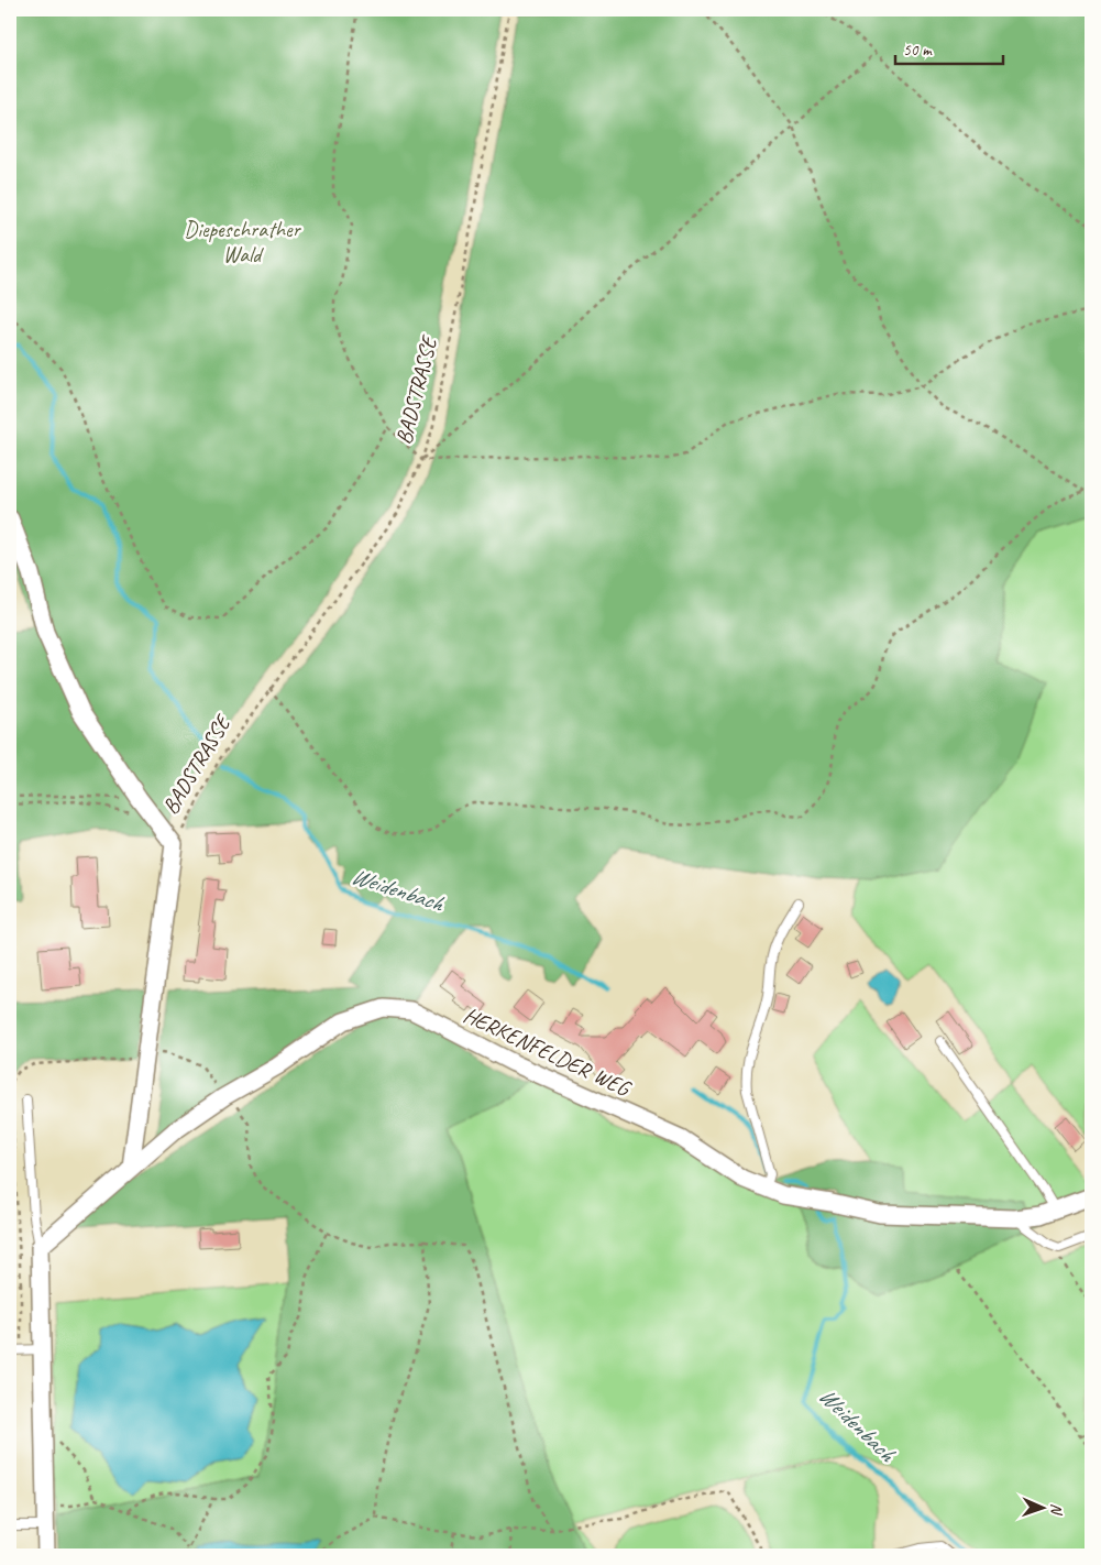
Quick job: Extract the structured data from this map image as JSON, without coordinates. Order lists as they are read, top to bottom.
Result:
{
  "streets": {
    "street": ["BADSTRASSE", "HERKENFELDER WEG"]
  },
  "crossings": [
    ["BADSTRASSE", "HERKENFELDER WEG"]
  ],
  "water": ["Weidenbach"],
  "parks": ["Diepeschrather Wald"],
  "scale_bar": "50 m",
  "north": "right"
}
